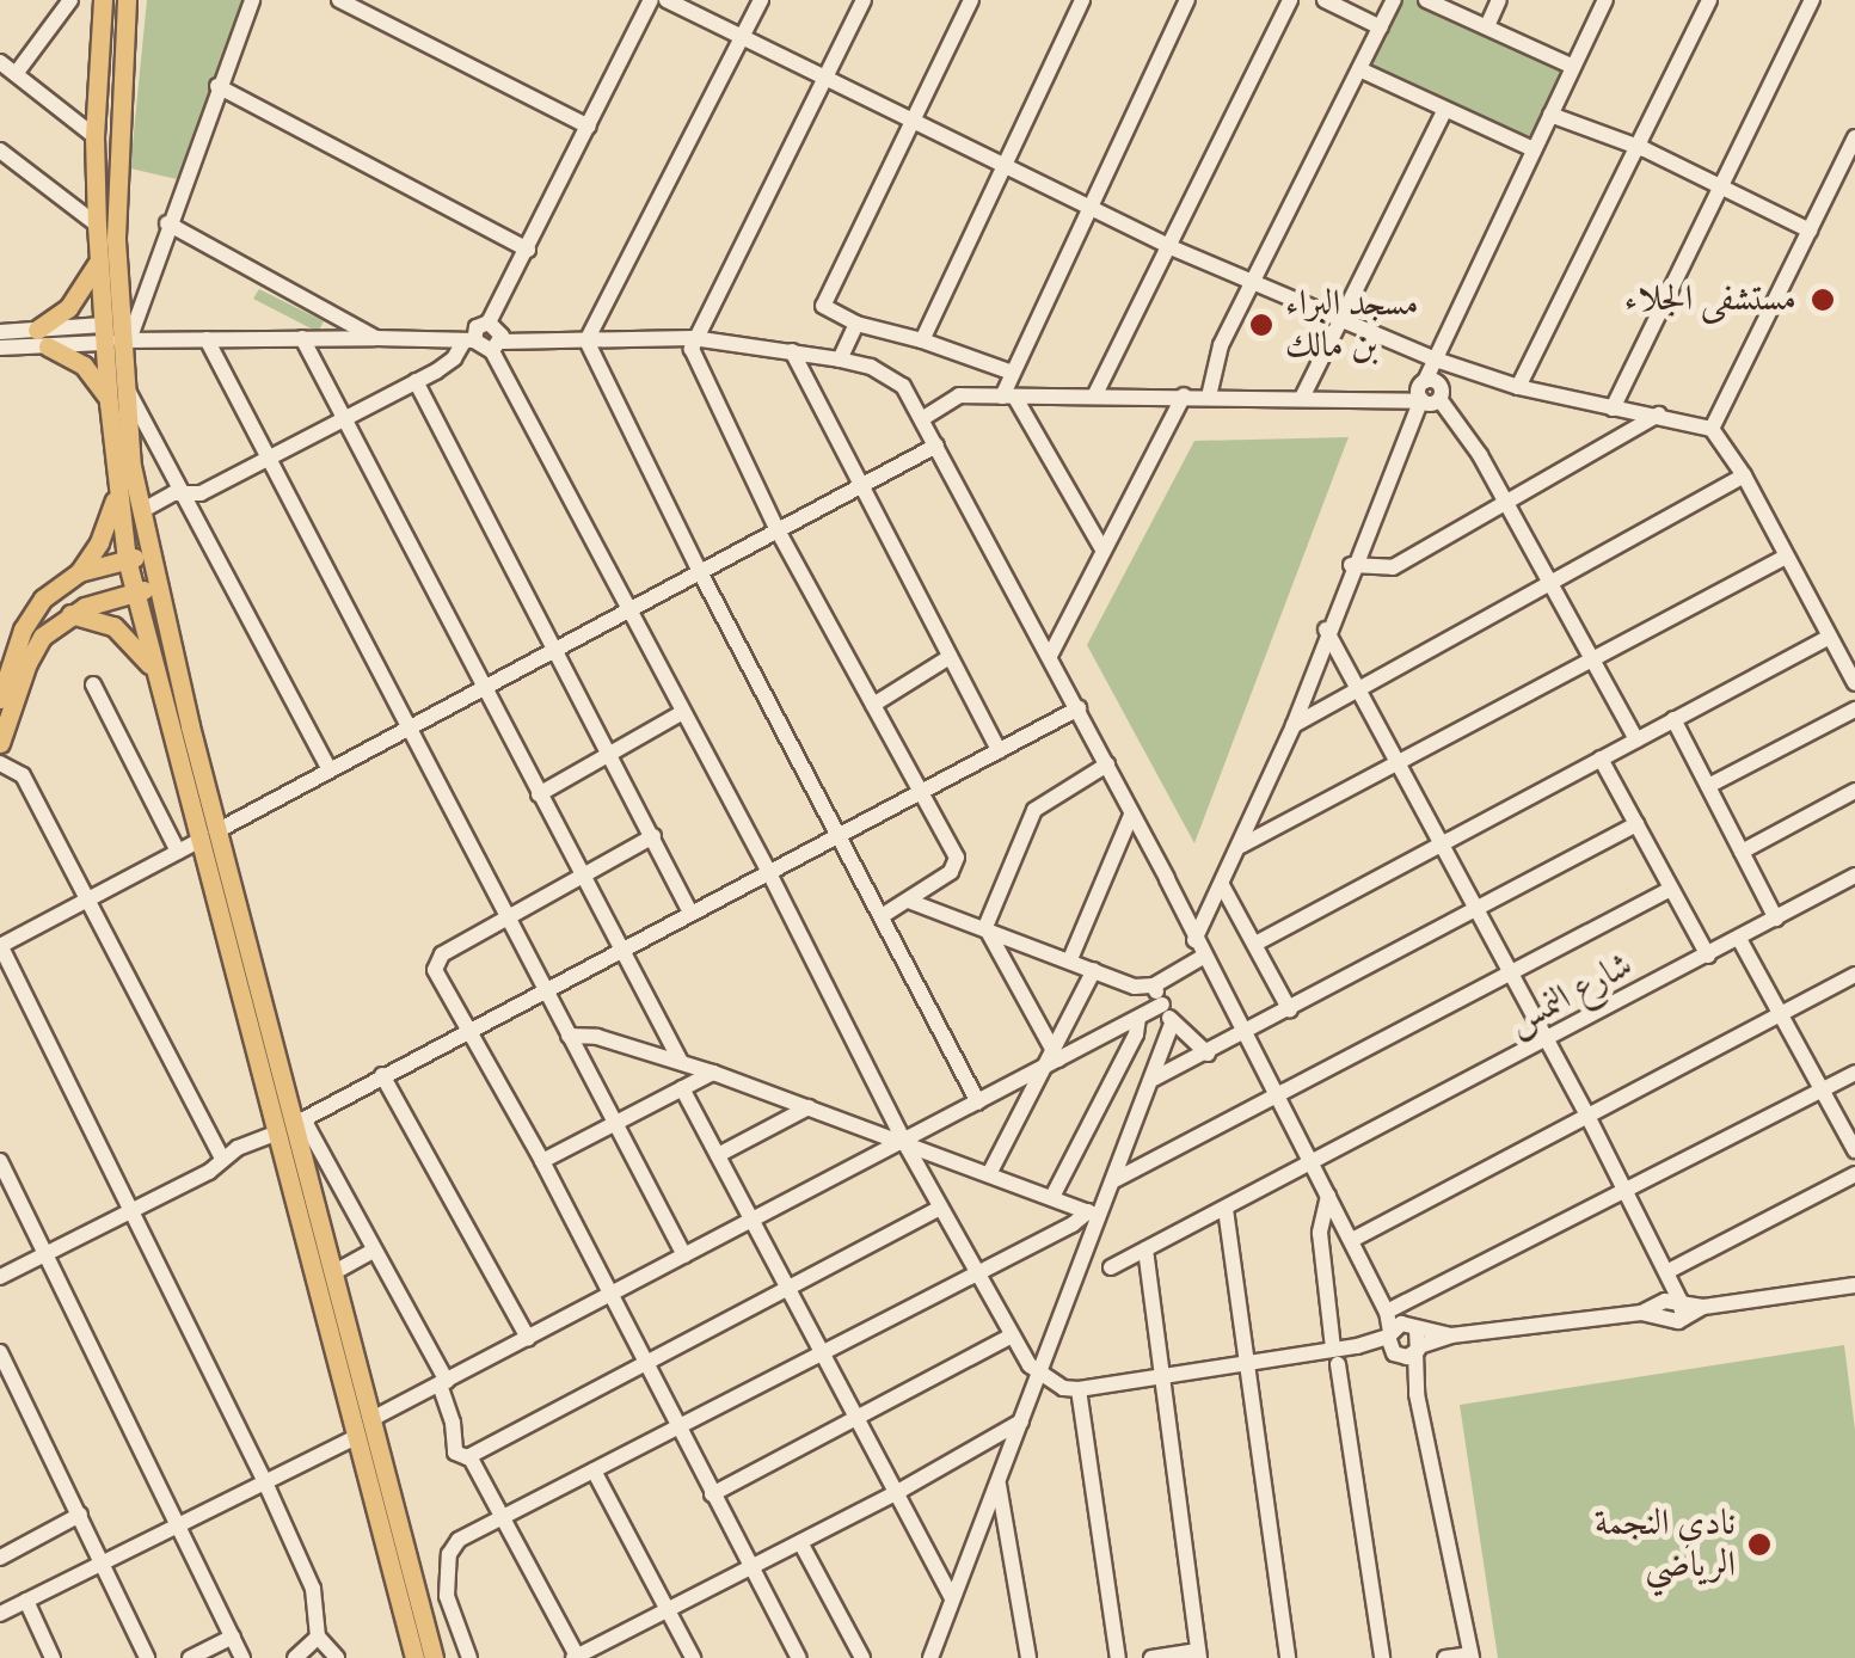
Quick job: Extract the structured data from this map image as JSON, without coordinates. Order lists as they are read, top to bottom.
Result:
{
  "streets": {
    "street": ["شارع النمس"]
  },
  "places": ["مستشفى الجلاء", "مسجد البراء بن مالك", "نادي النجمة الرياضي"]
}
